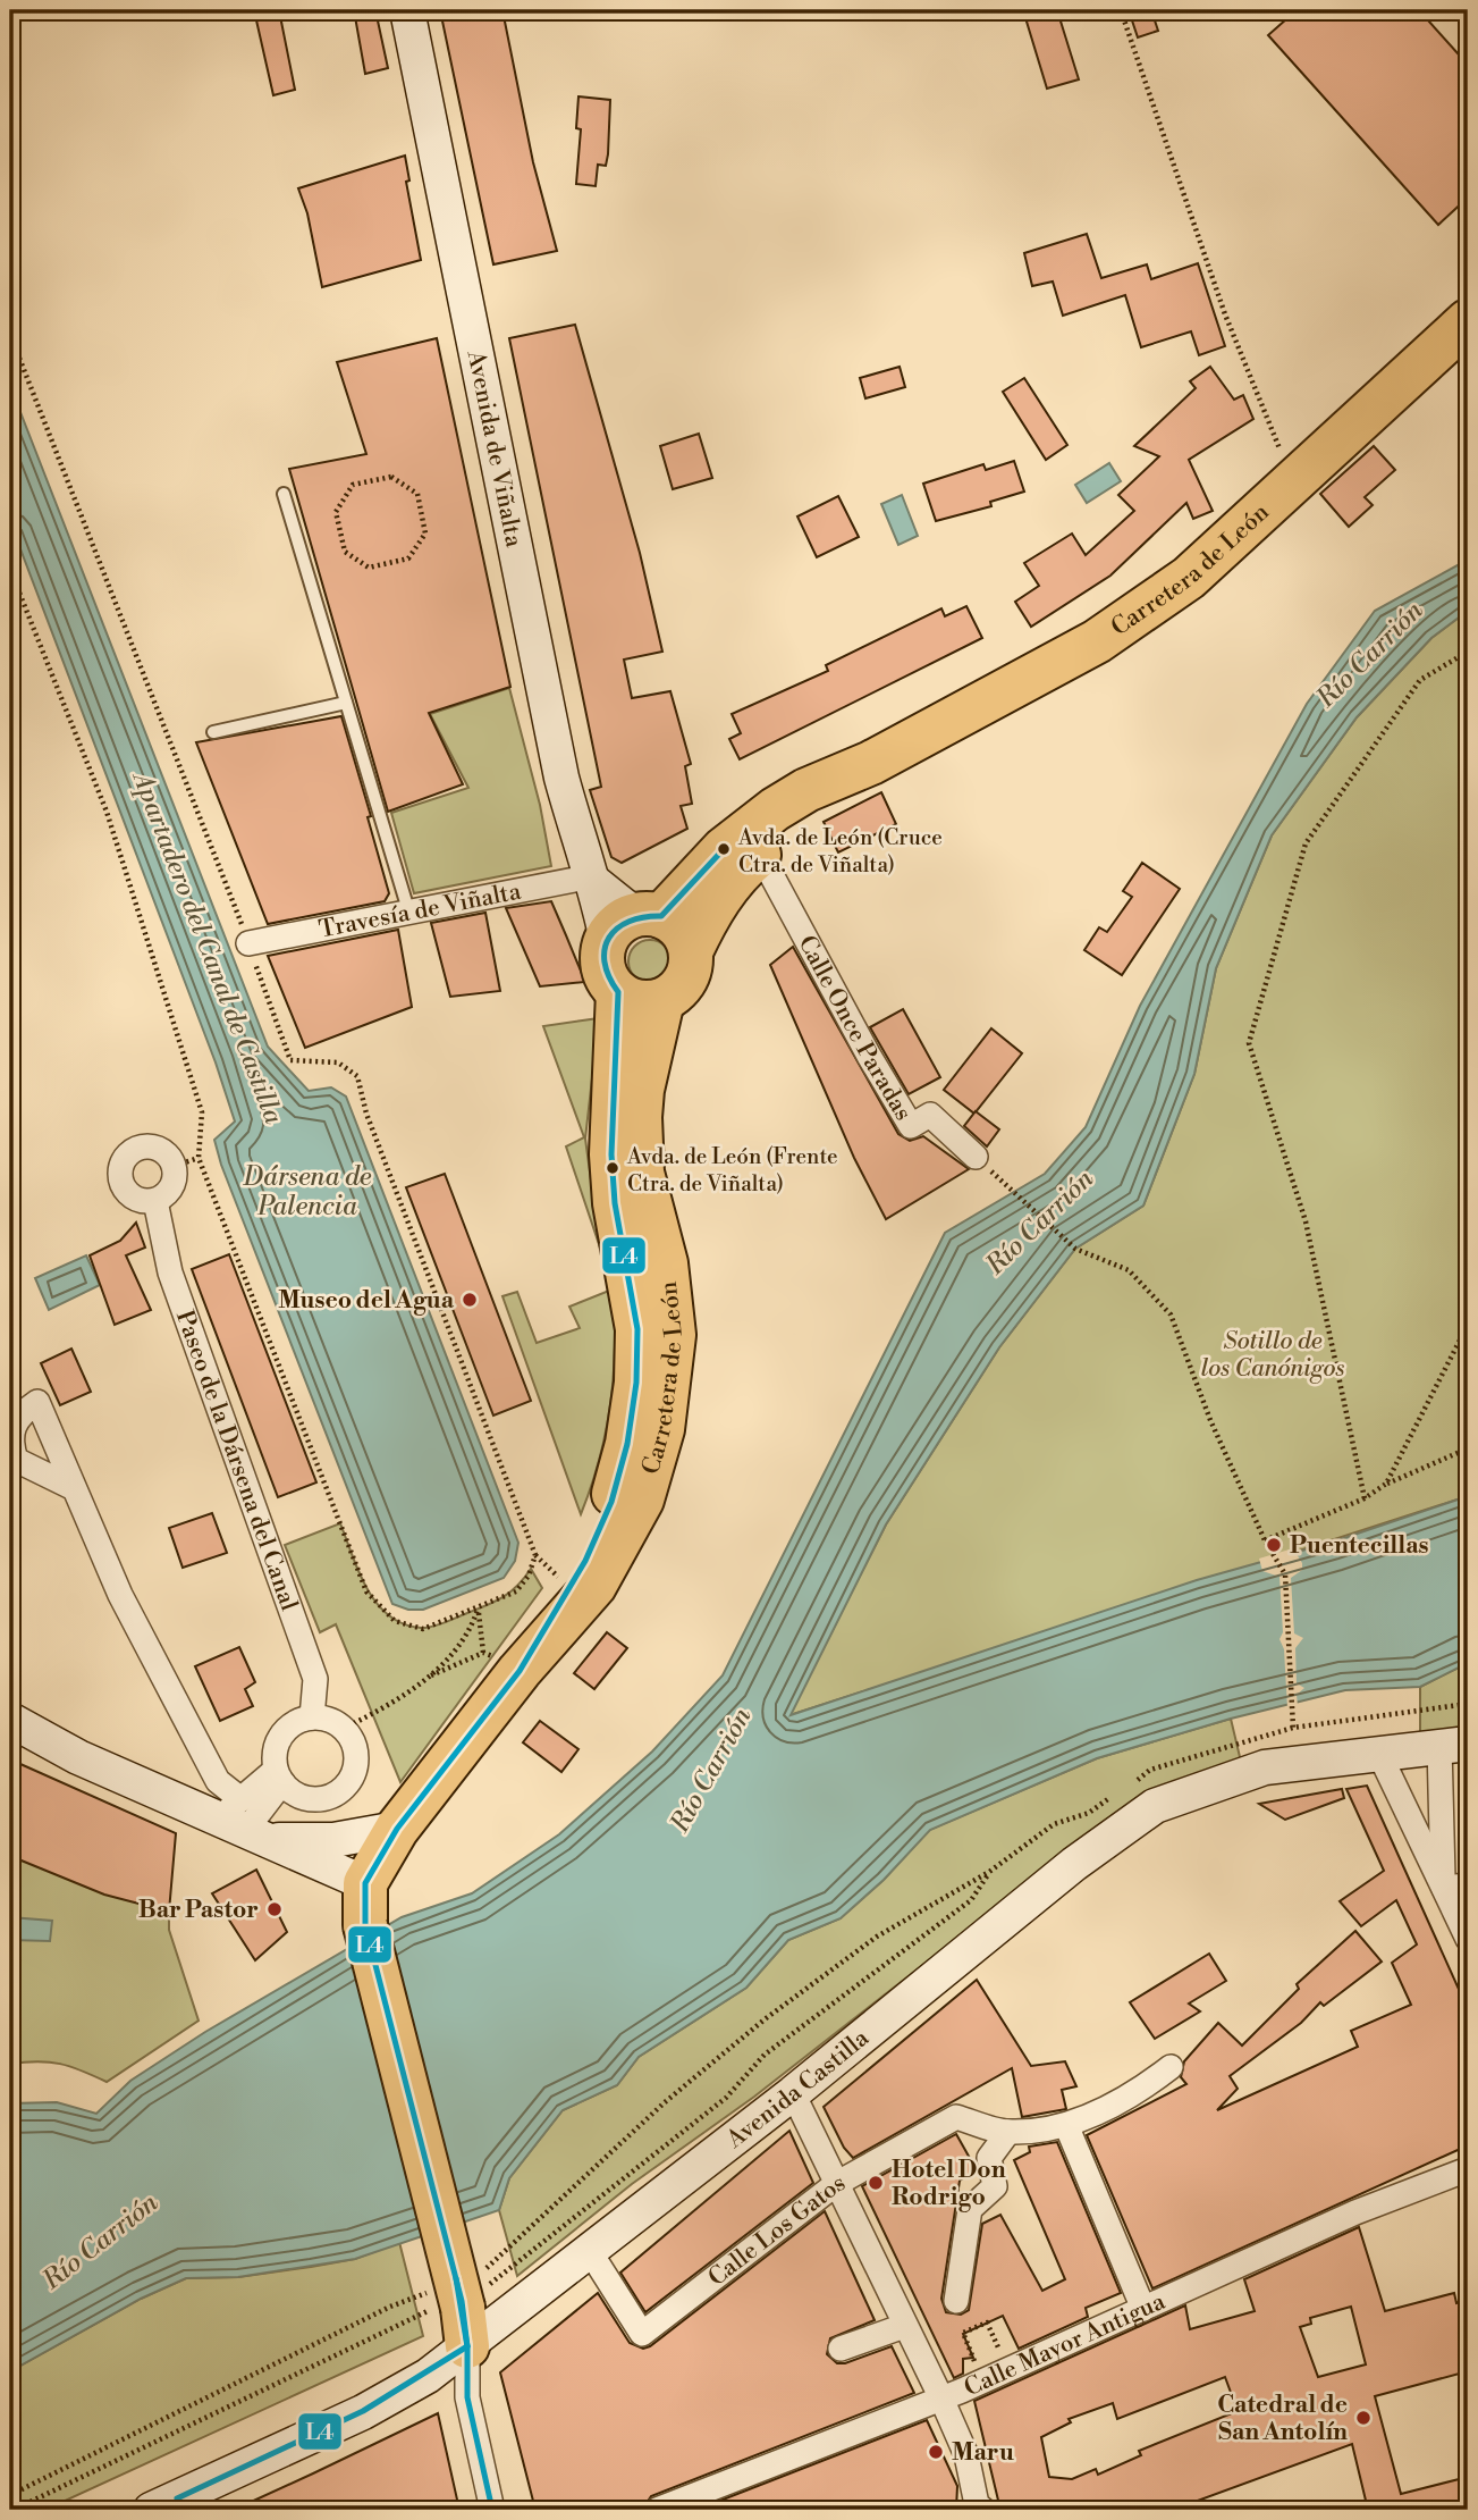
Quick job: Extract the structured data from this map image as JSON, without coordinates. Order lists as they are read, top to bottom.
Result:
{
  "streets": {
    "highway": ["Carretera de León"],
    "main road": ["Avenida de Viñalta", "Avenida Castilla"],
    "street": [
      "Travesía de Viñalta",
      "Calle Once Paradas",
      "Paseo de la Dársena del Canal",
      "Calle Los Gatos",
      "Calle Mayor Antigua"
    ]
  },
  "crossings": [
    ["Avenida de Viñalta", "Travesía de Viñalta"],
    ["Carretera de León", "Calle Once Paradas"],
    ["Avenida Castilla", "Calle Los Gatos"]
  ],
  "water": ["Río Carrión", "Apartadero del Canal de Castilla", "Dársena de Palencia"],
  "parks": ["Sotillo de los Canónigos"],
  "places": [
    "Avda. de León (Cruce Ctra. de Viñalta)",
    "Avda. de León (Frente Ctra. de Viñalta)",
    "Museo del Agua",
    "Puentecillas",
    "Bar Pastor",
    "Hotel Don Rodrigo",
    "Catedral de San Antolín",
    "Maru"
  ],
  "lines": ["transit line L4"]
}
